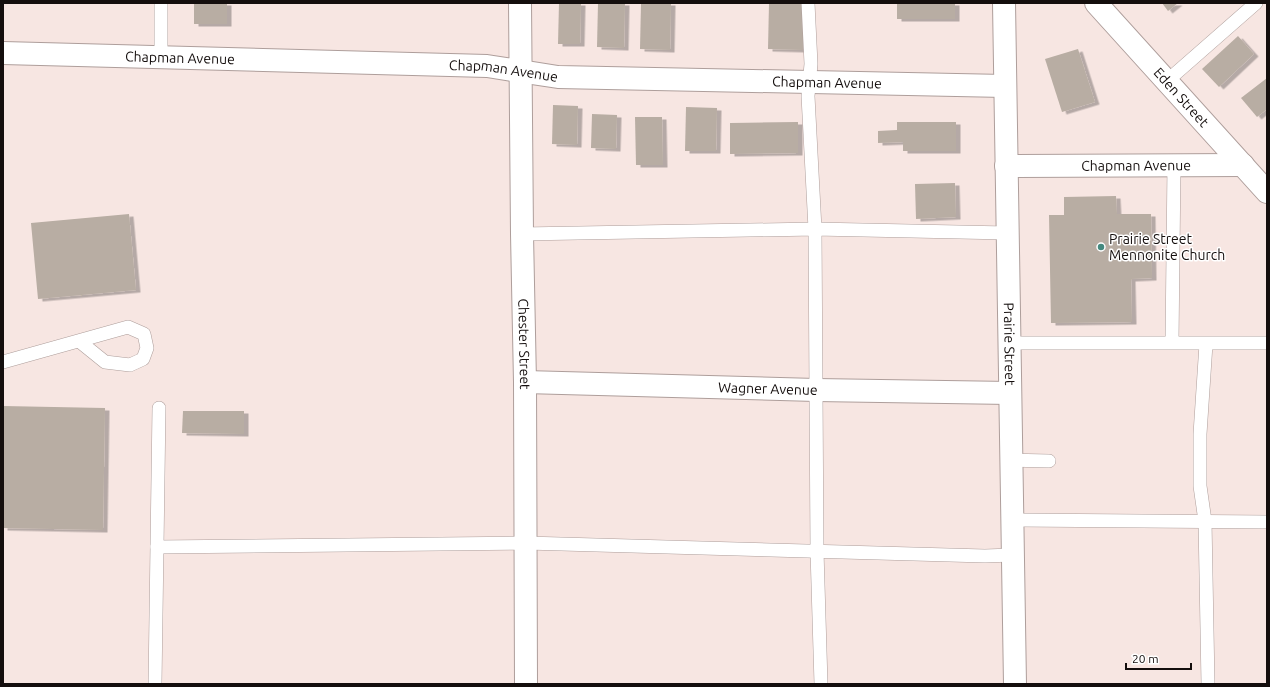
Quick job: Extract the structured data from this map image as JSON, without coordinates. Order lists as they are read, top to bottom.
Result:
{
  "streets": {
    "street": [
      "Chapman Avenue",
      "Eden Street",
      "Chester Street",
      "Prairie Street",
      "Wagner Avenue"
    ]
  },
  "crossings": [
    ["Chapman Avenue", "Eden Street"],
    ["Chapman Avenue", "Chester Street"],
    ["Chapman Avenue", "Prairie Street"],
    ["Chester Street", "Wagner Avenue"],
    ["Prairie Street", "Wagner Avenue"]
  ],
  "places": ["Prairie Street Mennonite Church"],
  "scale_bar": "20 m"
}
